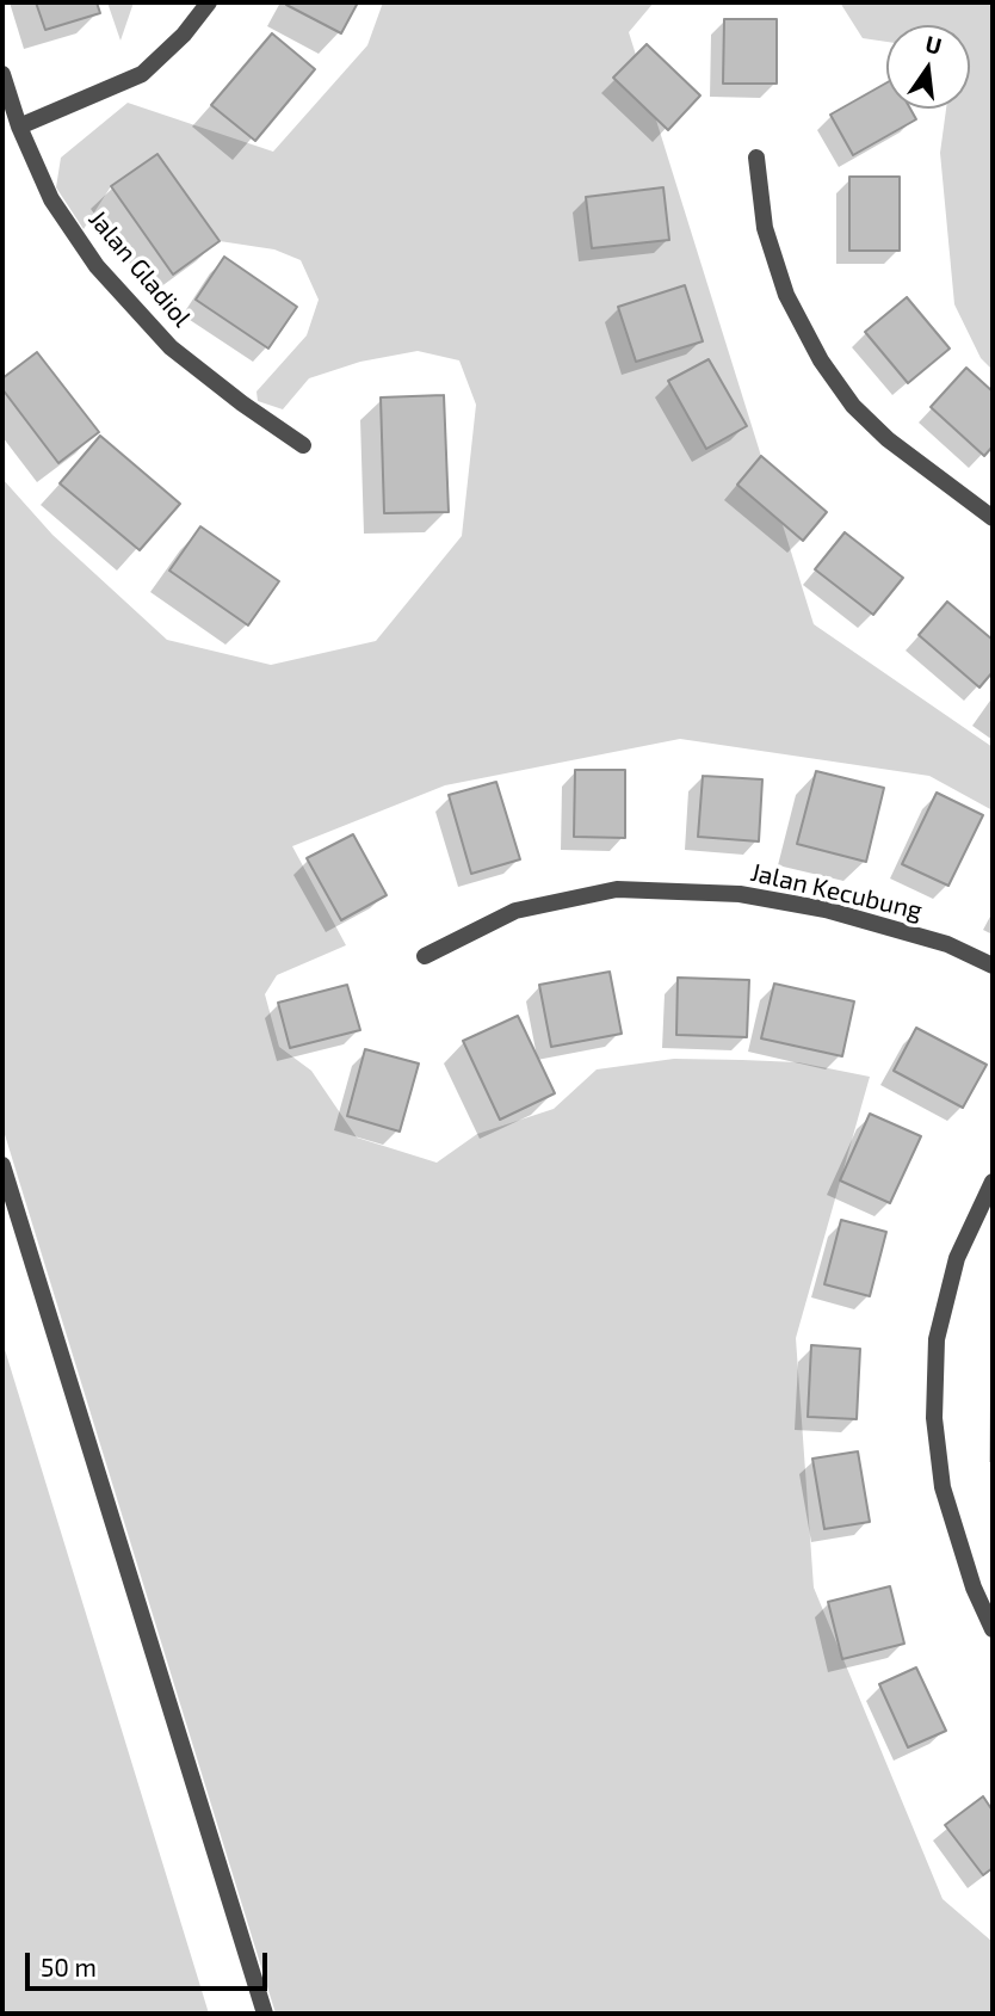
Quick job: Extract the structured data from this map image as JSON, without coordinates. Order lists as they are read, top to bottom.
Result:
{
  "streets": {
    "street": ["Jalan Gladiol", "Jalan Kecubung"]
  },
  "scale_bar": "50 m",
  "north": "top"
}
